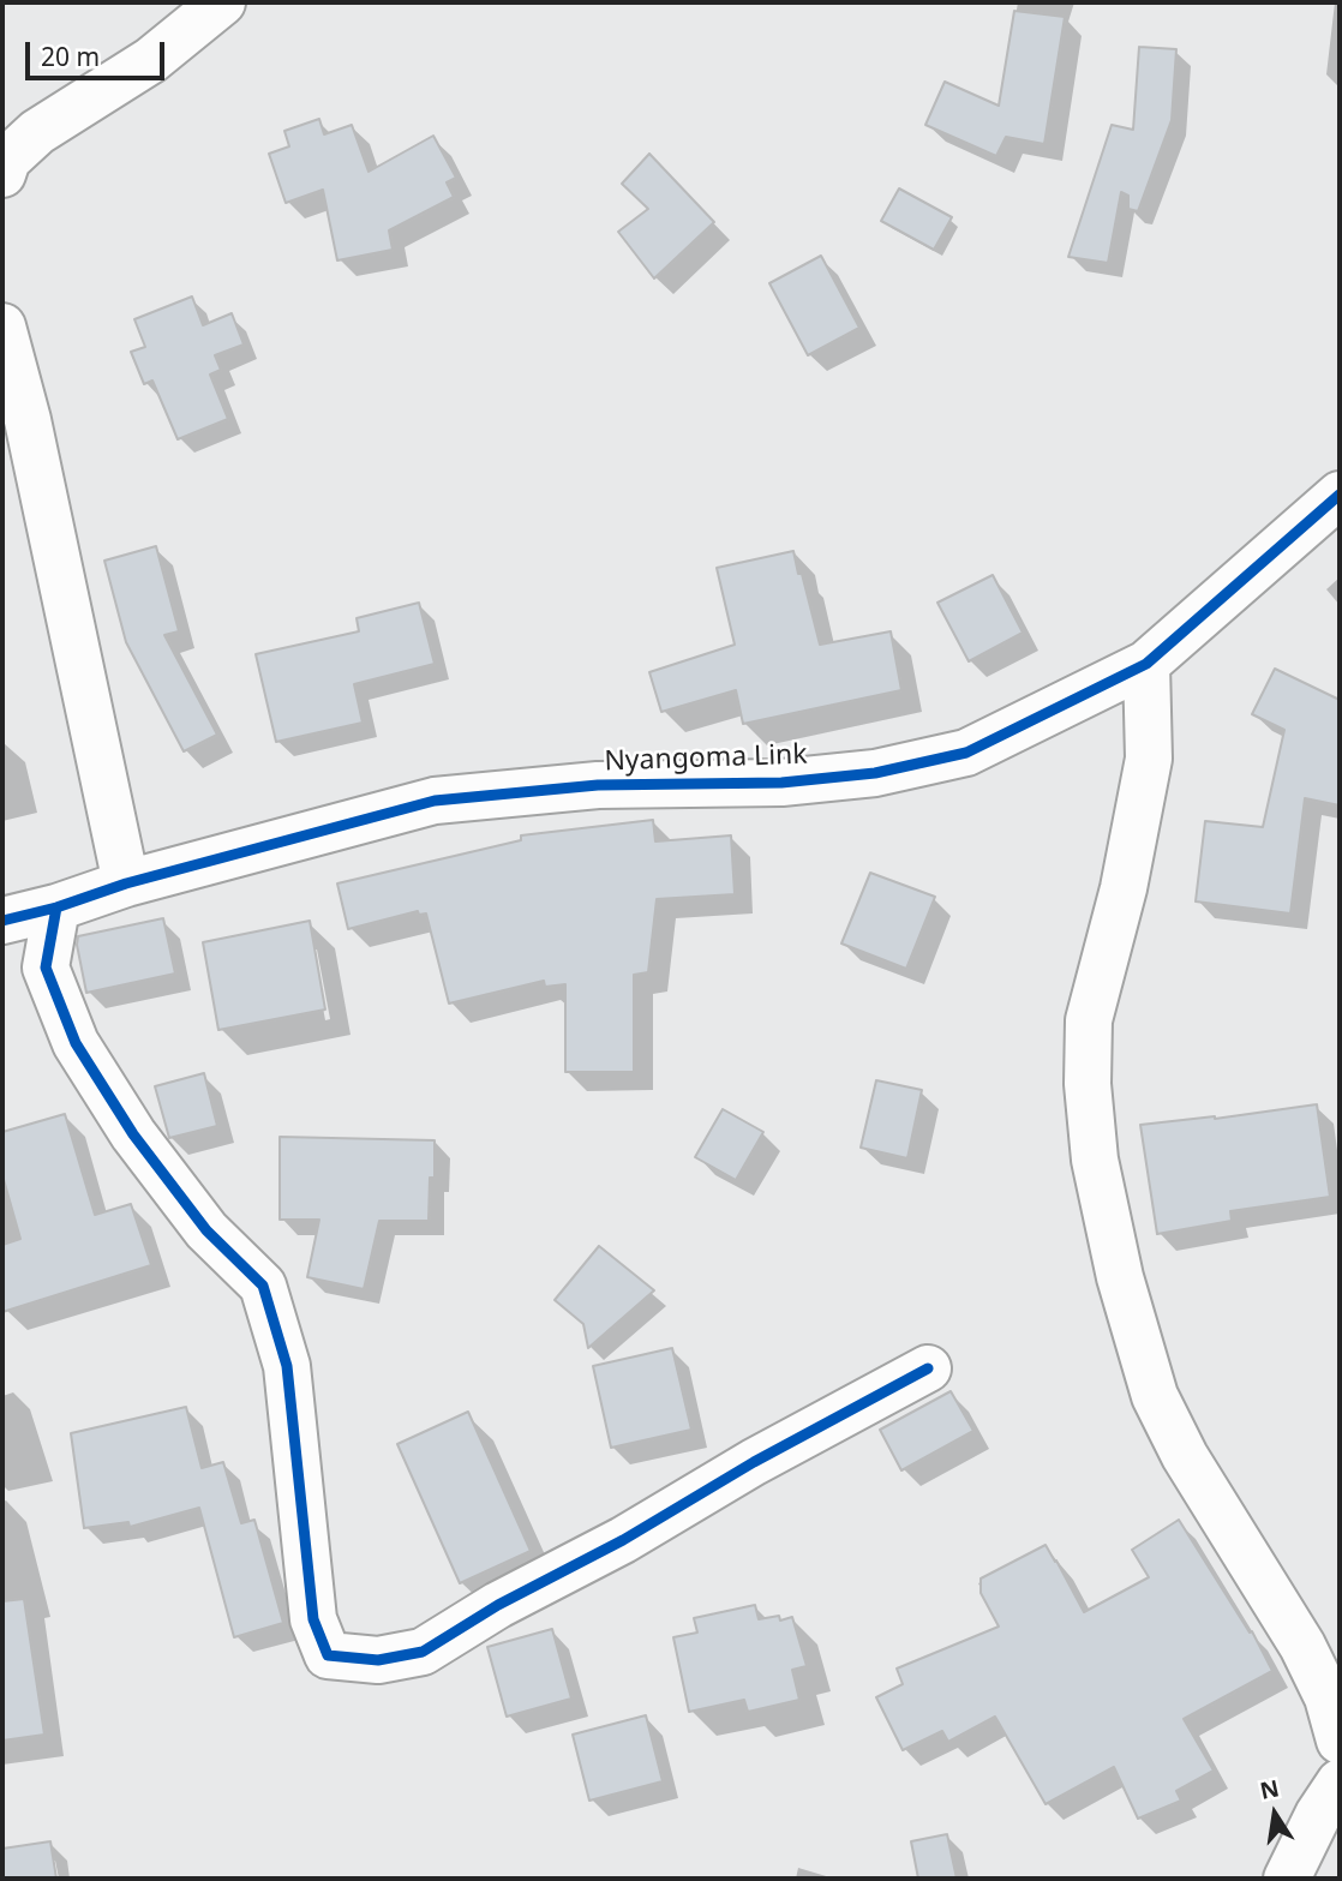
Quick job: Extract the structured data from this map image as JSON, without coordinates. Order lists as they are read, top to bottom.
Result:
{
  "streets": {
    "street": ["Nyangoma Link"]
  },
  "scale_bar": "20 m",
  "north": "top"
}
